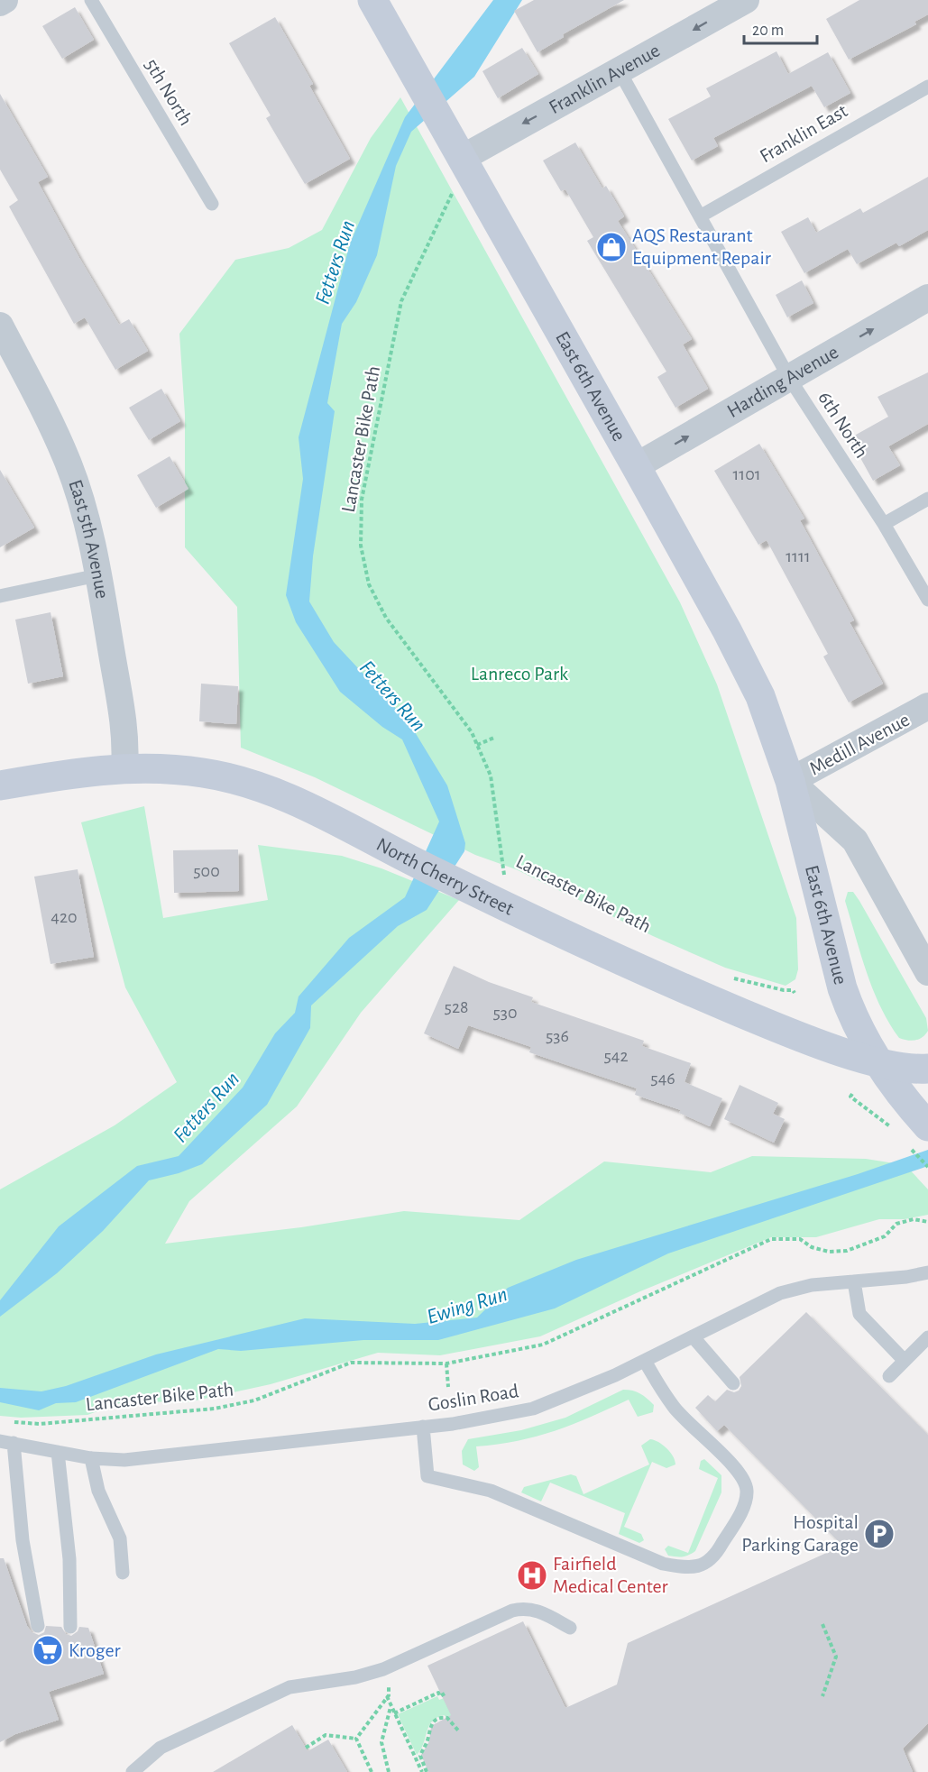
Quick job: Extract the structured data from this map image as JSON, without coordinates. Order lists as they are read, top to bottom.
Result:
{
  "streets": {
    "street": [
      "Franklin Avenue",
      "Harding Avenue",
      "East 6th Avenue",
      "East 5th Avenue",
      "Medill Avenue",
      "North Cherry Street"
    ],
    "lane": [
      "5th North",
      "Franklin East",
      "6th North",
      "Goslin Road"
    ],
    "path": ["Lancaster Bike Path"]
  },
  "crossings": [
    ["Franklin Avenue", "East 6th Avenue"],
    ["Franklin Avenue", "6th North"],
    ["Franklin East", "6th North"],
    ["Harding Avenue", "East 6th Avenue"],
    ["Harding Avenue", "6th North"],
    ["East 6th Avenue", "Medill Avenue"],
    ["East 6th Avenue", "North Cherry Street"],
    ["East 5th Avenue", "North Cherry Street"]
  ],
  "one_way": ["Franklin Avenue", "Harding Avenue"],
  "water": ["Fetters Run", "Ewing Run"],
  "parks": ["Lanreco Park"],
  "places": {
    "shop": ["AQS Restaurant Equipment Repair"],
    "parking": ["Hospital Parking Garage"],
    "hospital": ["Fairfield Medical Center"],
    "supermarket": ["Kroger"]
  },
  "house_numbers": [
    "1101",
    "1111",
    "500",
    "420",
    "528",
    "530",
    "536",
    "542",
    "546"
  ],
  "scale_bar": "20 m"
}
